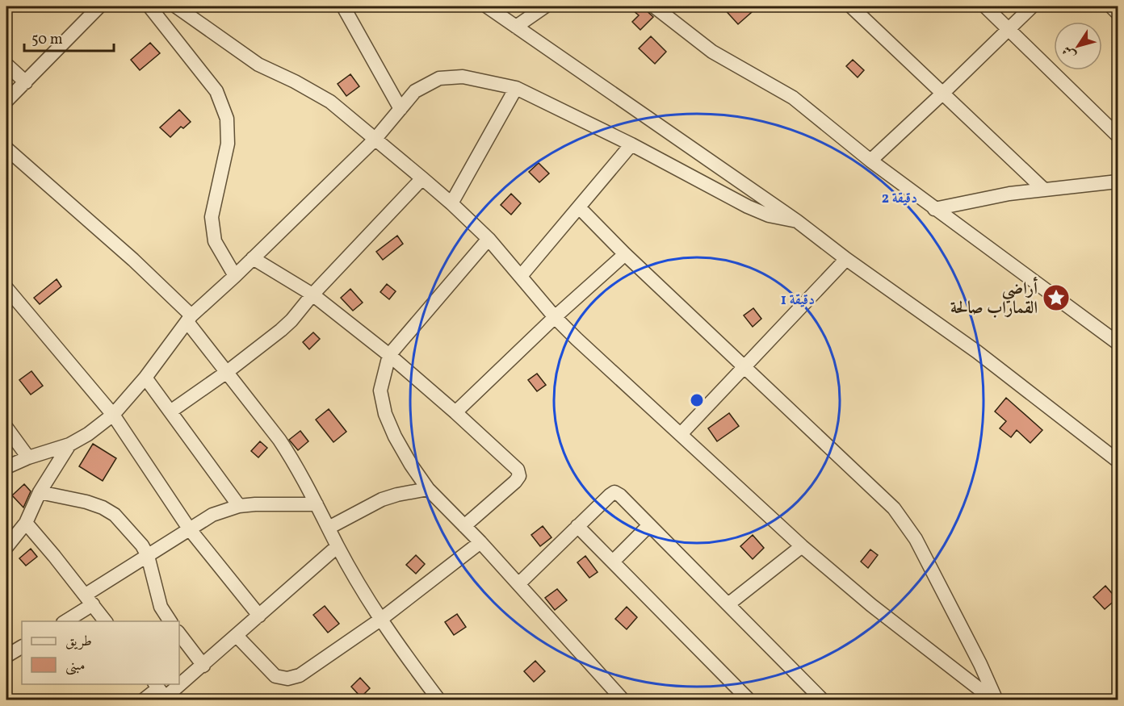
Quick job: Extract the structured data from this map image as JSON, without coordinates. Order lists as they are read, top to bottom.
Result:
{
  "places": {
    "place": ["أراضي القماراب صالحة"]
  },
  "legend": ["طريق", "مبنى"],
  "scale_bar": "50 m",
  "north": "bottom left",
  "rings": ["2 دقيقة", "1 دقيقة"]
}
